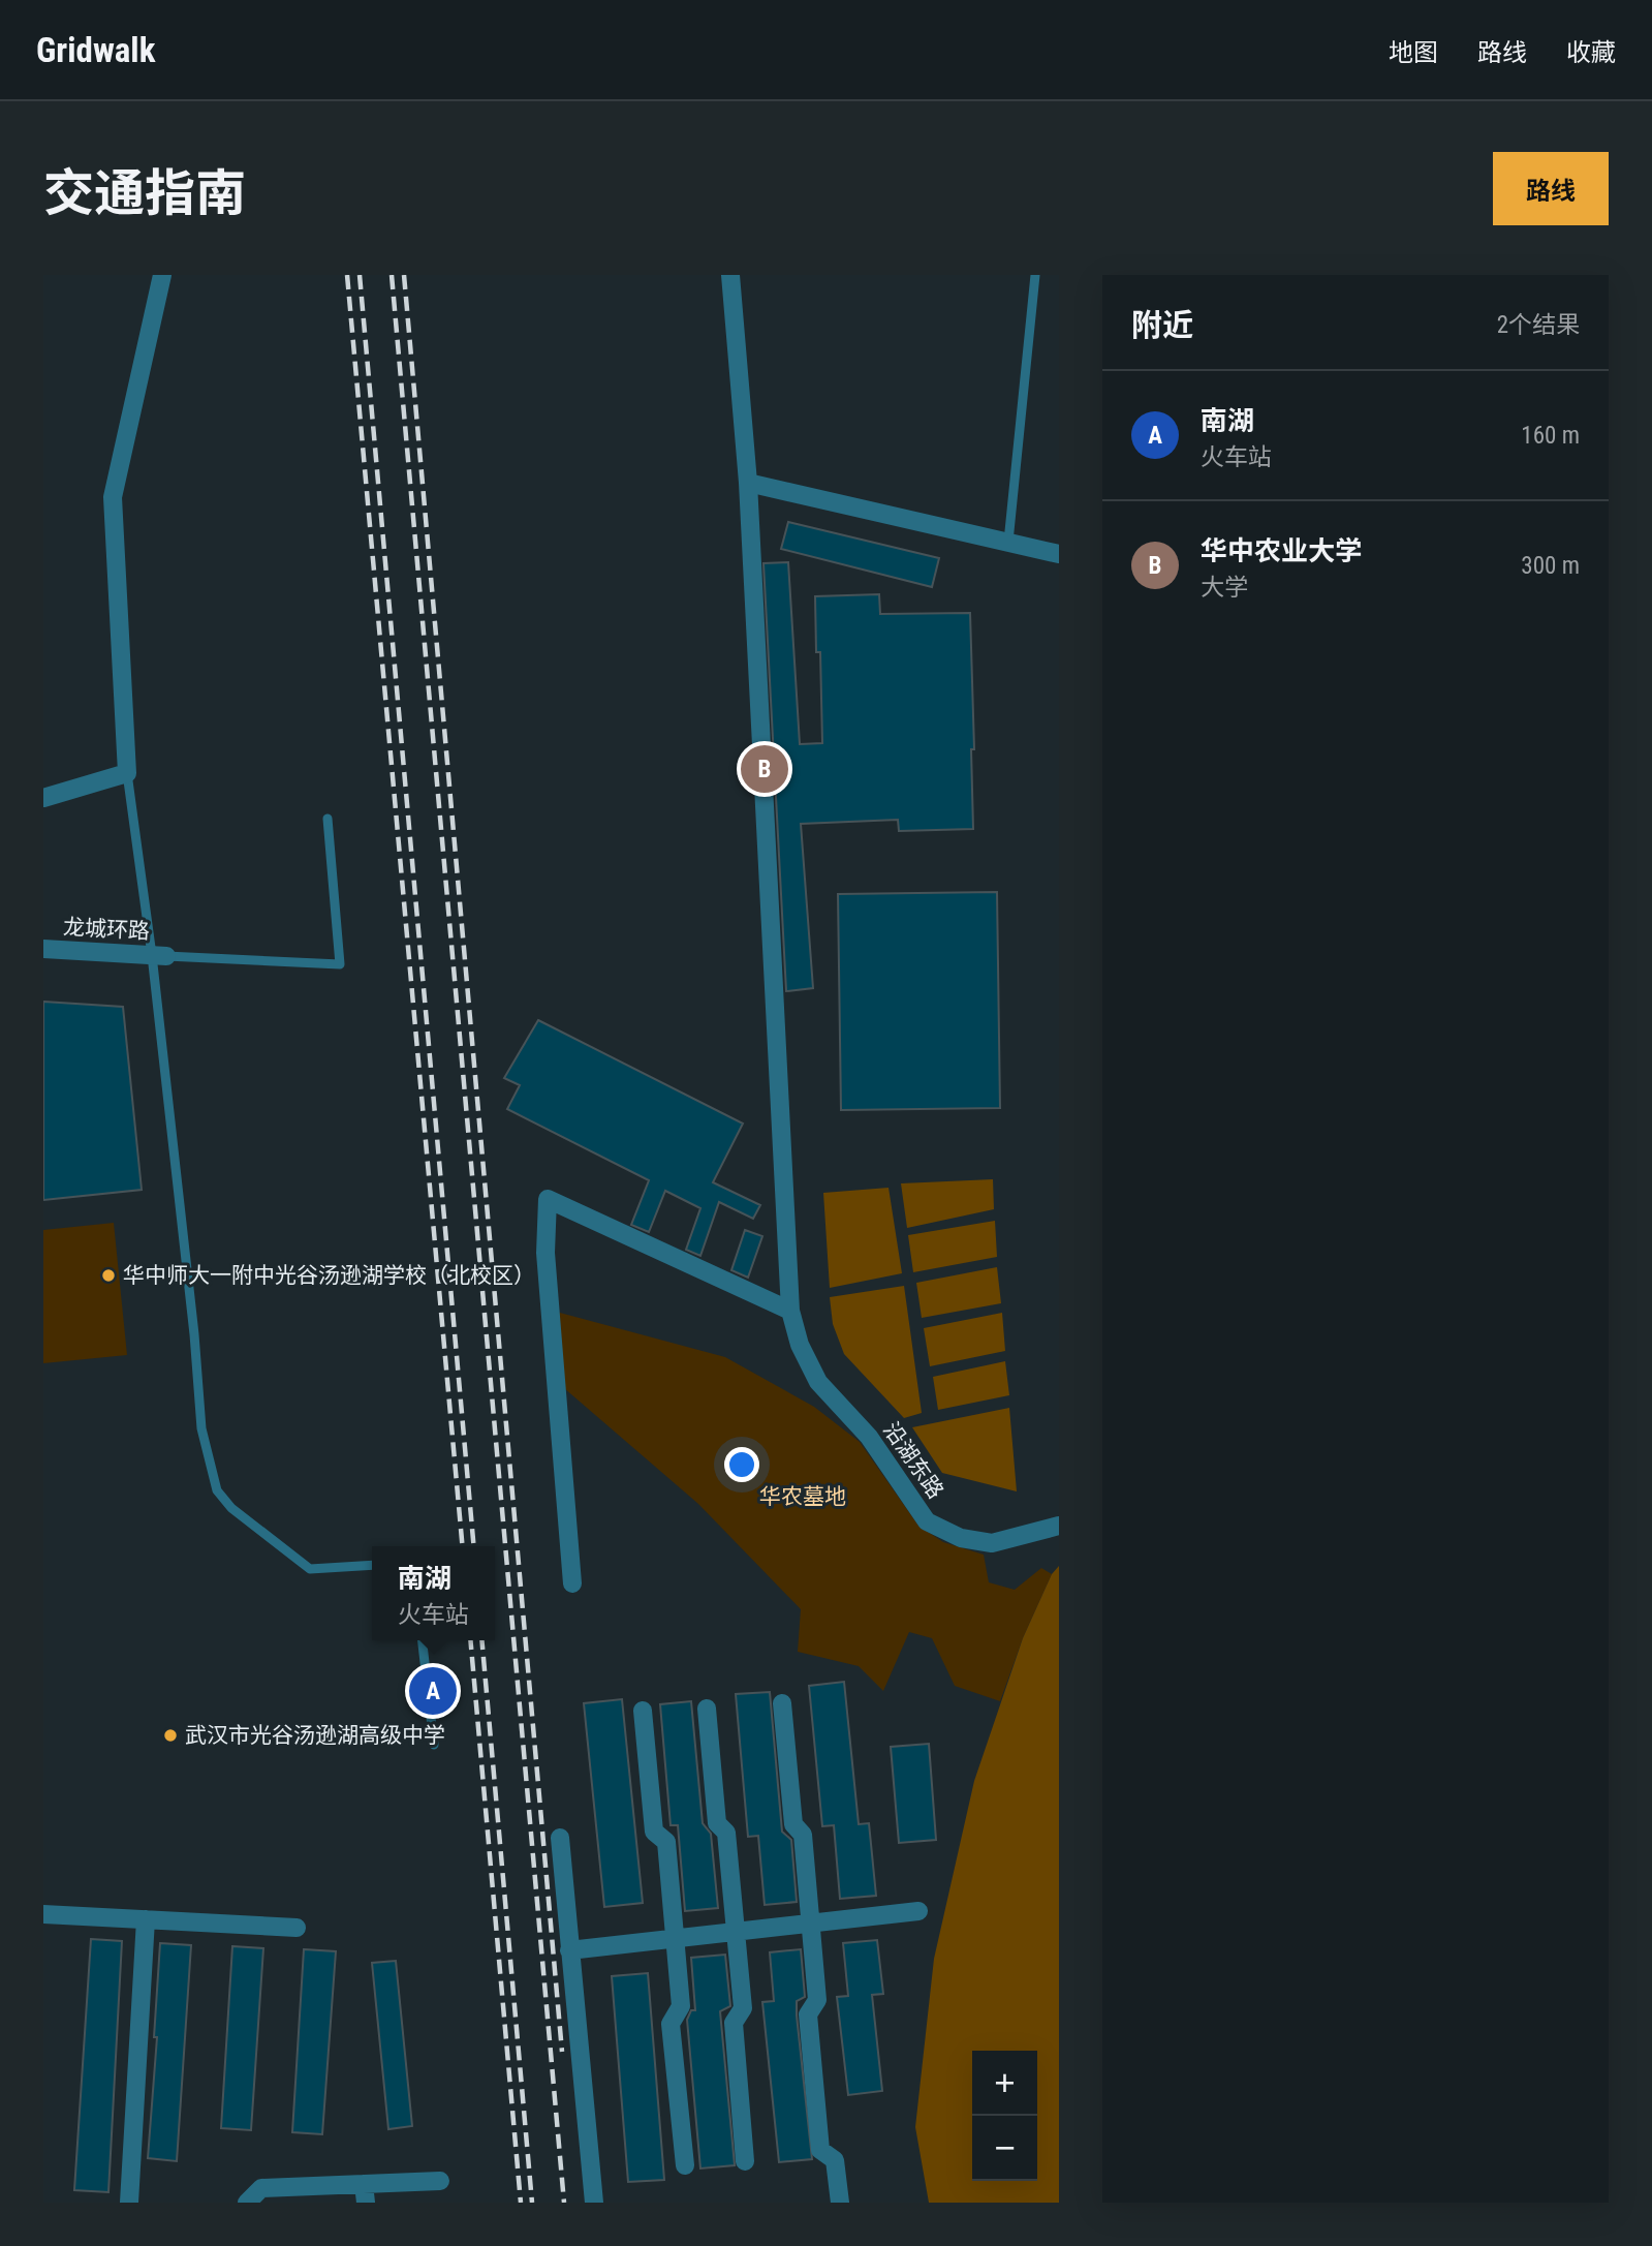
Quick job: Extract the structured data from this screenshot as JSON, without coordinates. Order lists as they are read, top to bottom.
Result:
{
  "streets": {
    "street": ["龙城环路", "沿湖东路"]
  },
  "parks": ["华农墓地"],
  "places": ["华中师大一附中光谷汤逊湖学校（北校区）", "武汉市光谷汤逊湖高级中学"],
  "page": {
    "header": "Gridwalk",
    "nav": ["地图", "路线", "收藏"],
    "title": "交通指南",
    "buttons": "路线",
    "heading": ["附近", "2个结果"],
    "list": [
      {
        "mark": "A",
        "name": "南湖",
        "note": "火车站",
        "value": "160 m"
      },
      {
        "mark": "B",
        "name": "华中农业大学",
        "note": "大学",
        "value": "300 m"
      }
    ],
    "pins": ["B", "A"],
    "popup": ["南湖", "火车站"],
    "map_buttons": ["+", "−"]
  }
}
